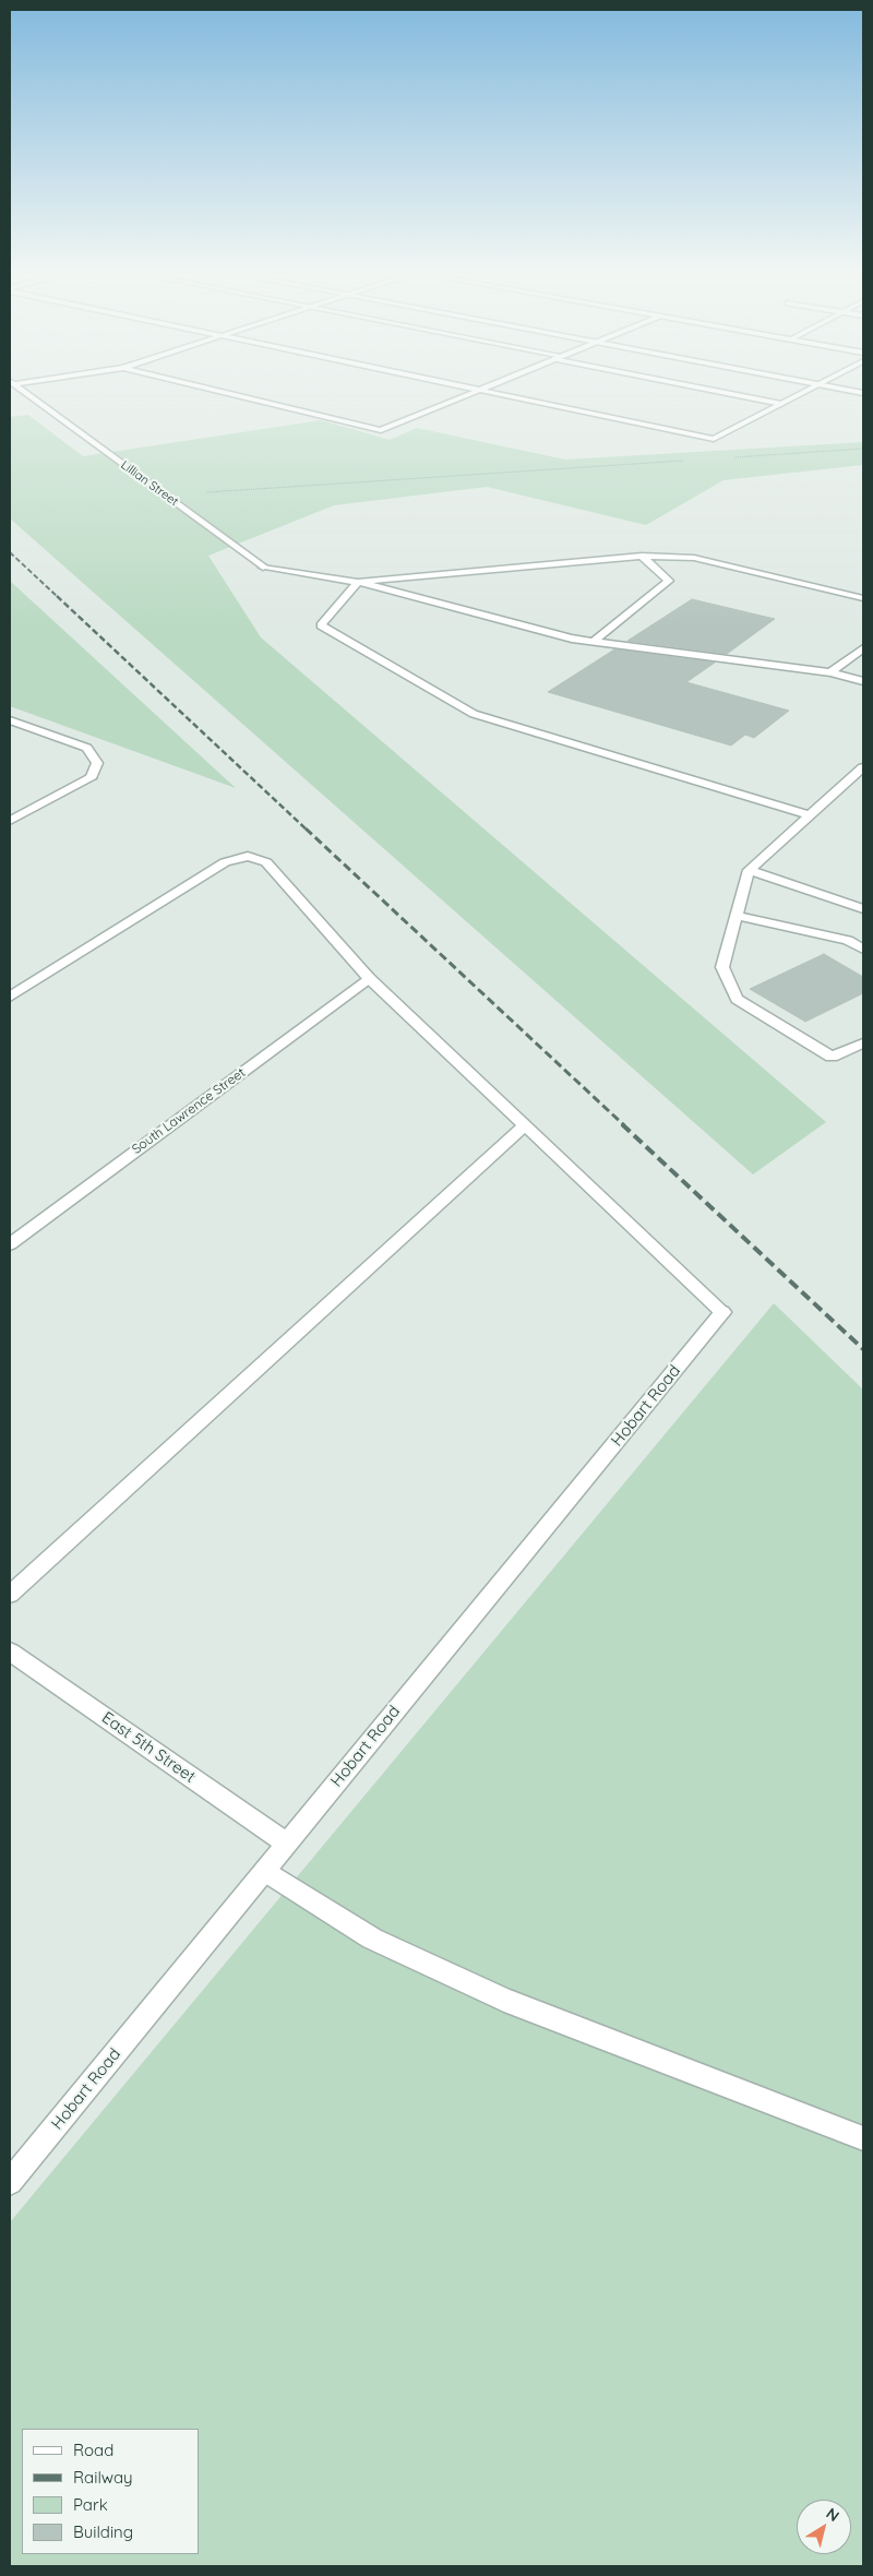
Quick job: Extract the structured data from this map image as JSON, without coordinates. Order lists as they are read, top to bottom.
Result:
{
  "streets": {
    "street": [
      "Lillian Street",
      "South Lawrence Street",
      "Hobart Road",
      "East 5th Street"
    ]
  },
  "crossings": [
    ["Hobart Road", "East 5th Street"]
  ],
  "legend": [
    "Road",
    "Railway",
    "Park",
    "Building"
  ],
  "north": "top right"
}
